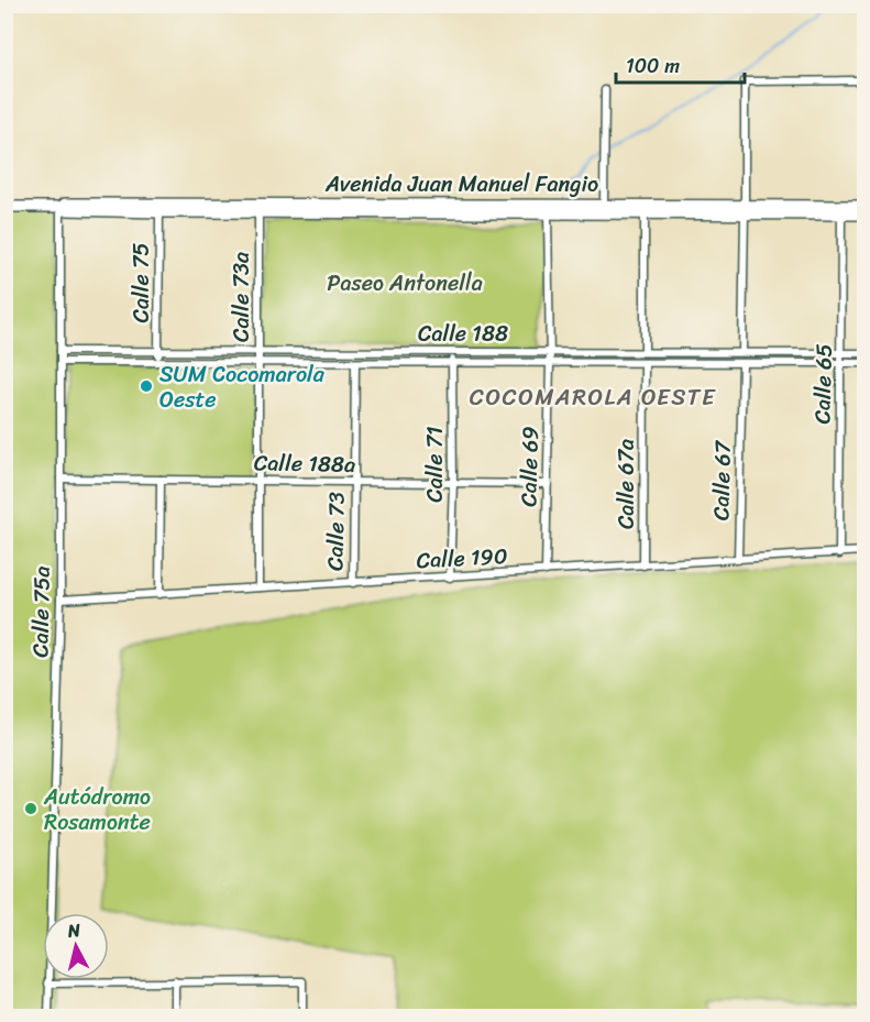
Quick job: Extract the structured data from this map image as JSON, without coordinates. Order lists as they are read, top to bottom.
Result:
{
  "streets": {
    "main road": ["Avenida Juan Manuel Fangio"],
    "street": [
      "Calle 75",
      "Calle 73a",
      "Calle 188",
      "Calle 65",
      "Calle 188a",
      "Calle 71",
      "Calle 69",
      "Calle 67",
      "Calle 67a",
      "Calle 73",
      "Calle 190",
      "Calle 75a"
    ]
  },
  "crossings": [
    ["Avenida Juan Manuel Fangio", "Calle 75"],
    ["Avenida Juan Manuel Fangio", "Calle 73a"],
    ["Avenida Juan Manuel Fangio", "Calle 65"],
    ["Avenida Juan Manuel Fangio", "Calle 69"],
    ["Avenida Juan Manuel Fangio", "Calle 75a"],
    ["Calle 75", "Calle 188"],
    ["Calle 73a", "Calle 188"],
    ["Calle 73a", "Calle 188a"],
    ["Calle 73a", "Calle 190"],
    ["Calle 188", "Calle 65"],
    ["Calle 188", "Calle 71"],
    ["Calle 188", "Calle 69"],
    ["Calle 188", "Calle 67"],
    ["Calle 188", "Calle 67a"],
    ["Calle 188", "Calle 73"],
    ["Calle 188", "Calle 75a"],
    ["Calle 65", "Calle 190"],
    ["Calle 188a", "Calle 71"],
    ["Calle 188a", "Calle 69"],
    ["Calle 188a", "Calle 73"],
    ["Calle 188a", "Calle 75a"],
    ["Calle 71", "Calle 190"],
    ["Calle 69", "Calle 190"],
    ["Calle 67", "Calle 190"],
    ["Calle 67a", "Calle 190"],
    ["Calle 73", "Calle 190"],
    ["Calle 190", "Calle 75a"]
  ],
  "districts": ["COCOMAROLA OESTE"],
  "parks": ["Paseo Antonella"],
  "places": ["SUM Cocomarola Oeste", "Autódromo Rosamonte"],
  "scale_bar": "100 m",
  "north": "top"
}
